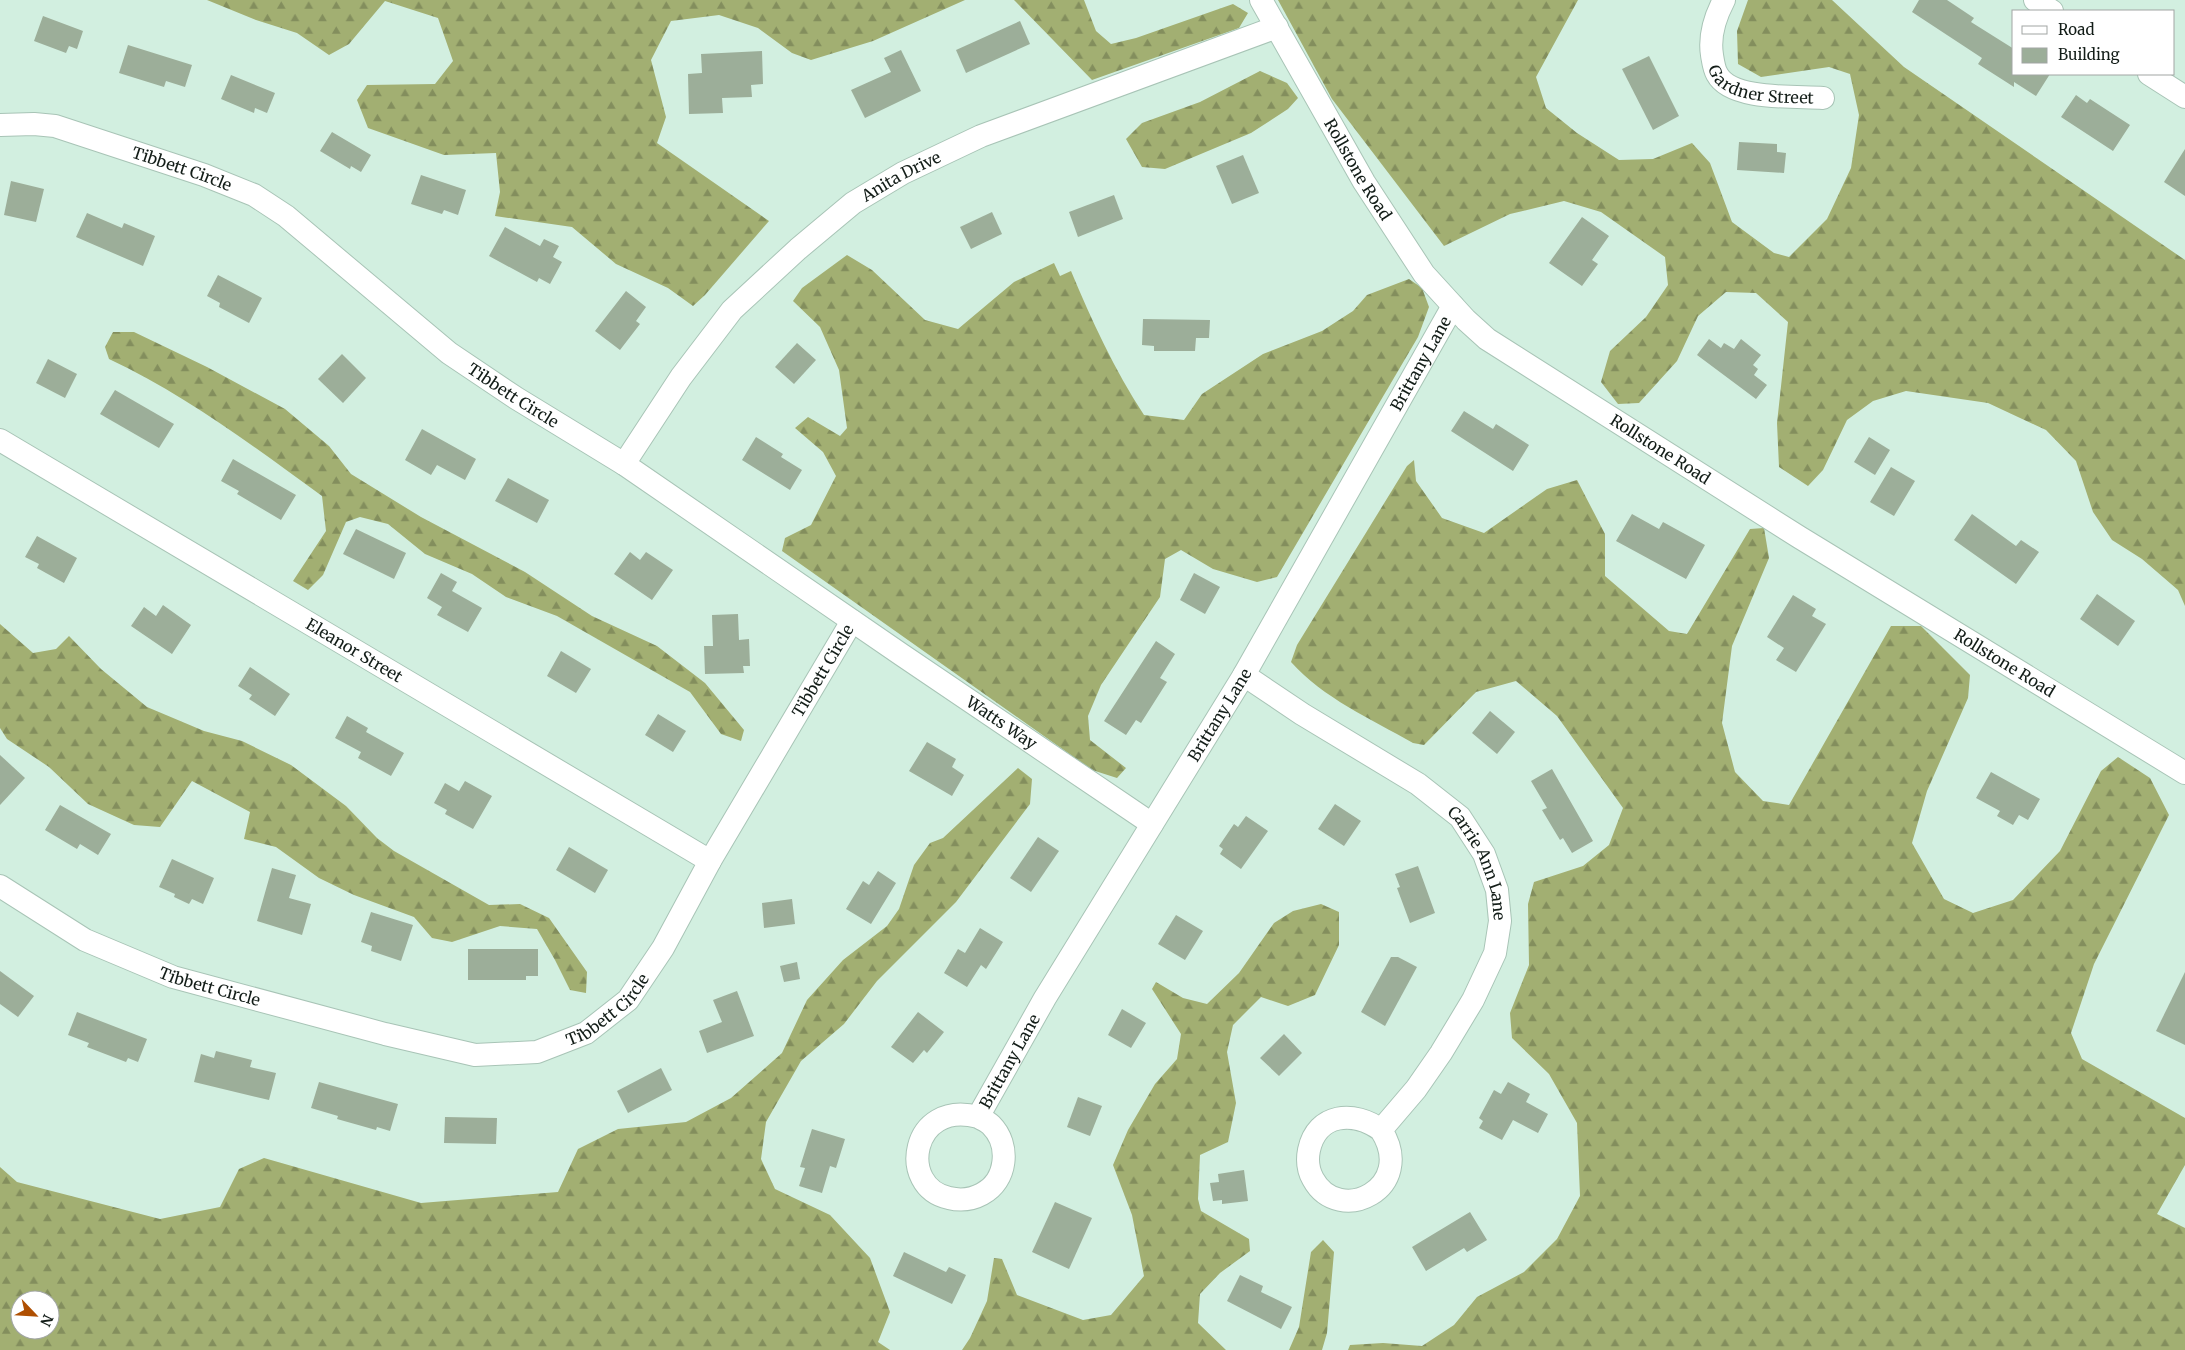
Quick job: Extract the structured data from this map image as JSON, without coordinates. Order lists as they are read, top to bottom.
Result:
{
  "streets": {
    "street": [
      "Gardner Street",
      "Tibbett Circle",
      "Rollstone Road",
      "Anita Drive",
      "Brittany Lane",
      "Eleanor Street",
      "Watts Way",
      "Carrie Ann Lane"
    ]
  },
  "crossings": [
    ["Tibbett Circle", "Anita Drive"],
    ["Tibbett Circle", "Eleanor Street"],
    ["Tibbett Circle", "Watts Way"],
    ["Rollstone Road", "Anita Drive"],
    ["Rollstone Road", "Brittany Lane"],
    ["Brittany Lane", "Watts Way"],
    ["Brittany Lane", "Carrie Ann Lane"]
  ],
  "legend": ["Road", "Building"],
  "north": "bottom right"
}
